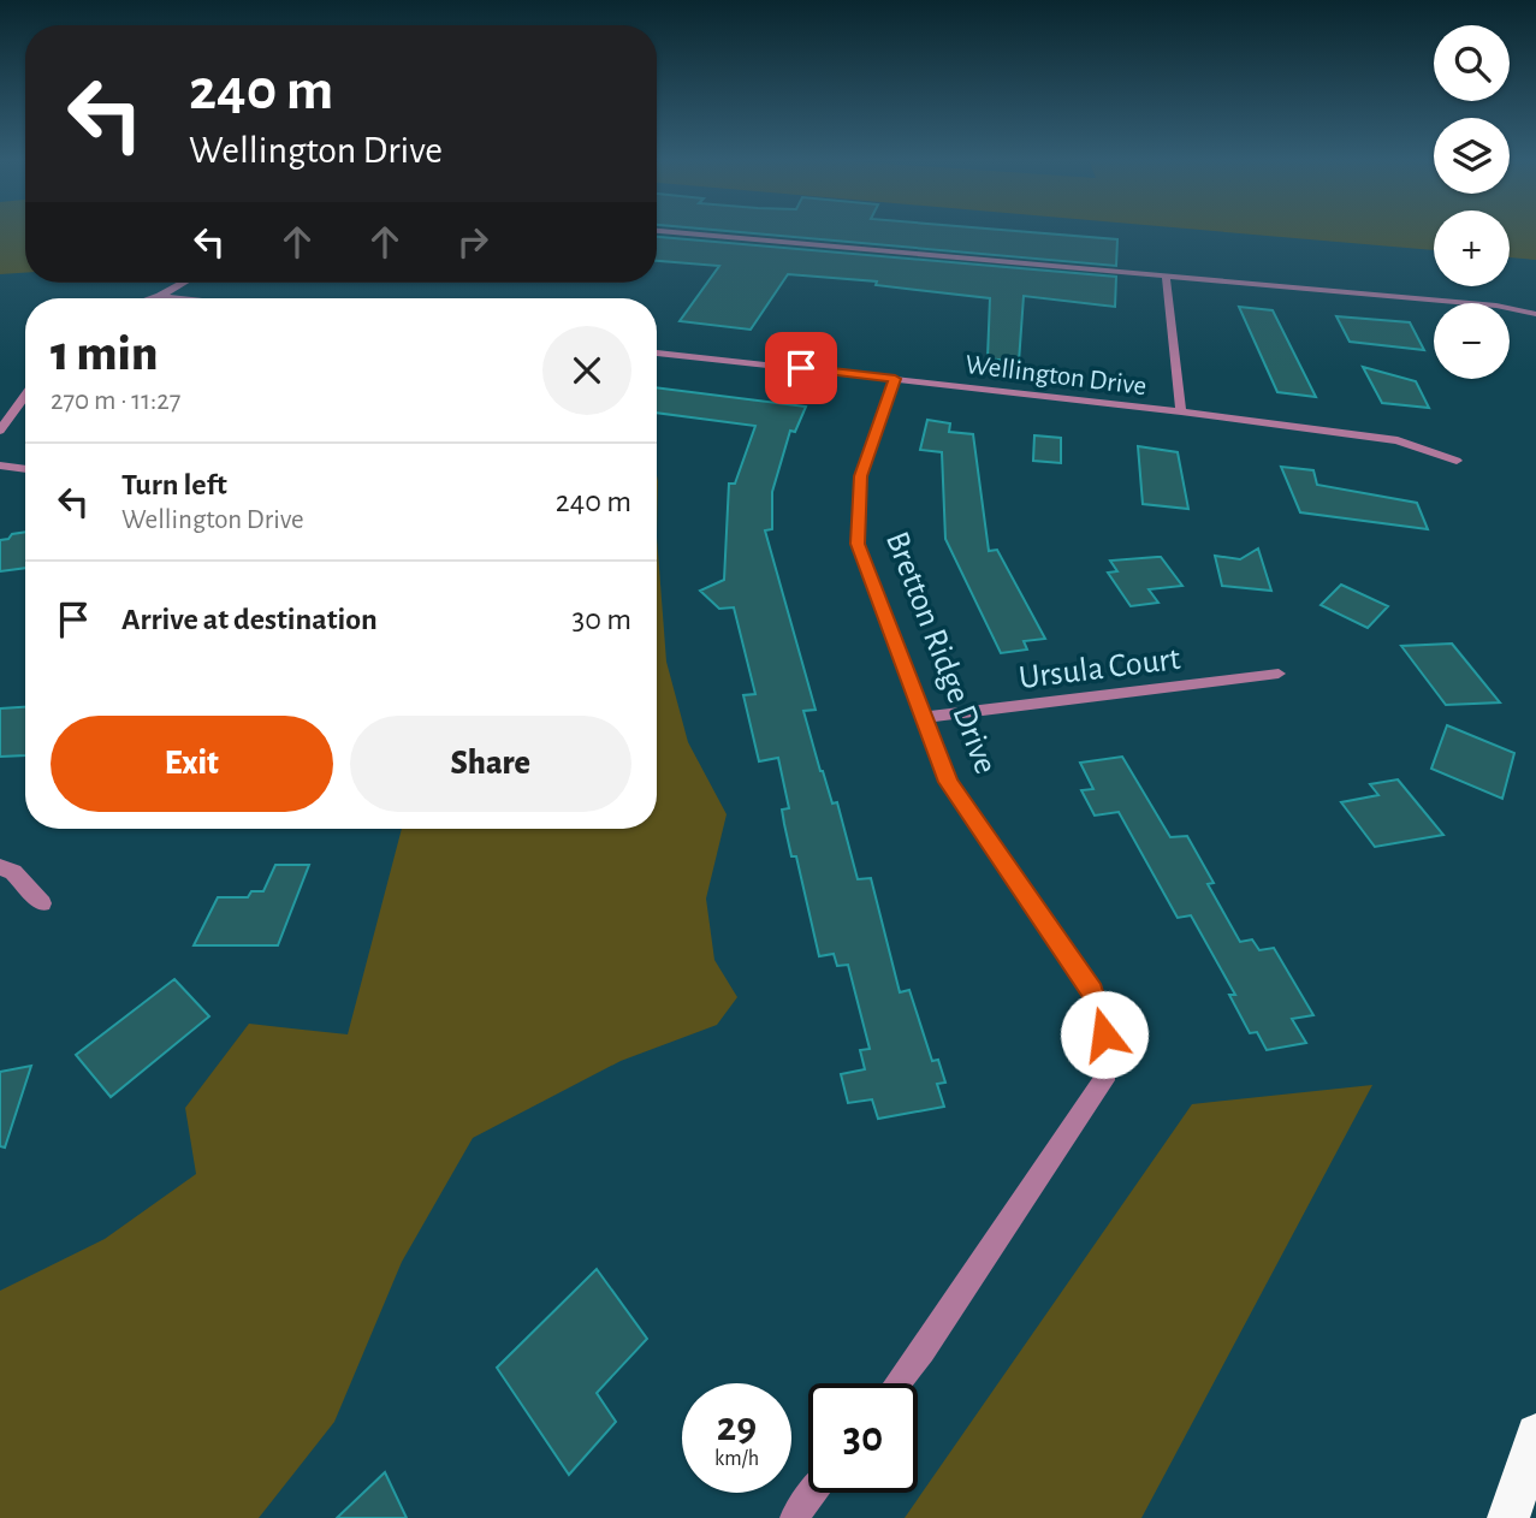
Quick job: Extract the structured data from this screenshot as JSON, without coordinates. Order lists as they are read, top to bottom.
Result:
{
  "streets": {
    "street": ["Wellington Drive", "Bretton Ridge Drive", "Ursula Court"]
  },
  "crossings": [
    ["Wellington Drive", "Bretton Ridge Drive"],
    ["Bretton Ridge Drive", "Ursula Court"]
  ],
  "page": {
    "map_buttons": ["+", "−"],
    "turn": ["240 m", "Wellington Drive"],
    "heading": ["1 min", "270 m · 11:27"],
    "list": [
      {
        "name": "Turn left",
        "note": "Wellington Drive",
        "value": "240 m"
      },
      {
        "name": "Arrive at destination",
        "value": "30 m"
      }
    ],
    "buttons": ["Exit", "Share"],
    "speed": "29 km/h",
    "limit": "30"
  }
}
